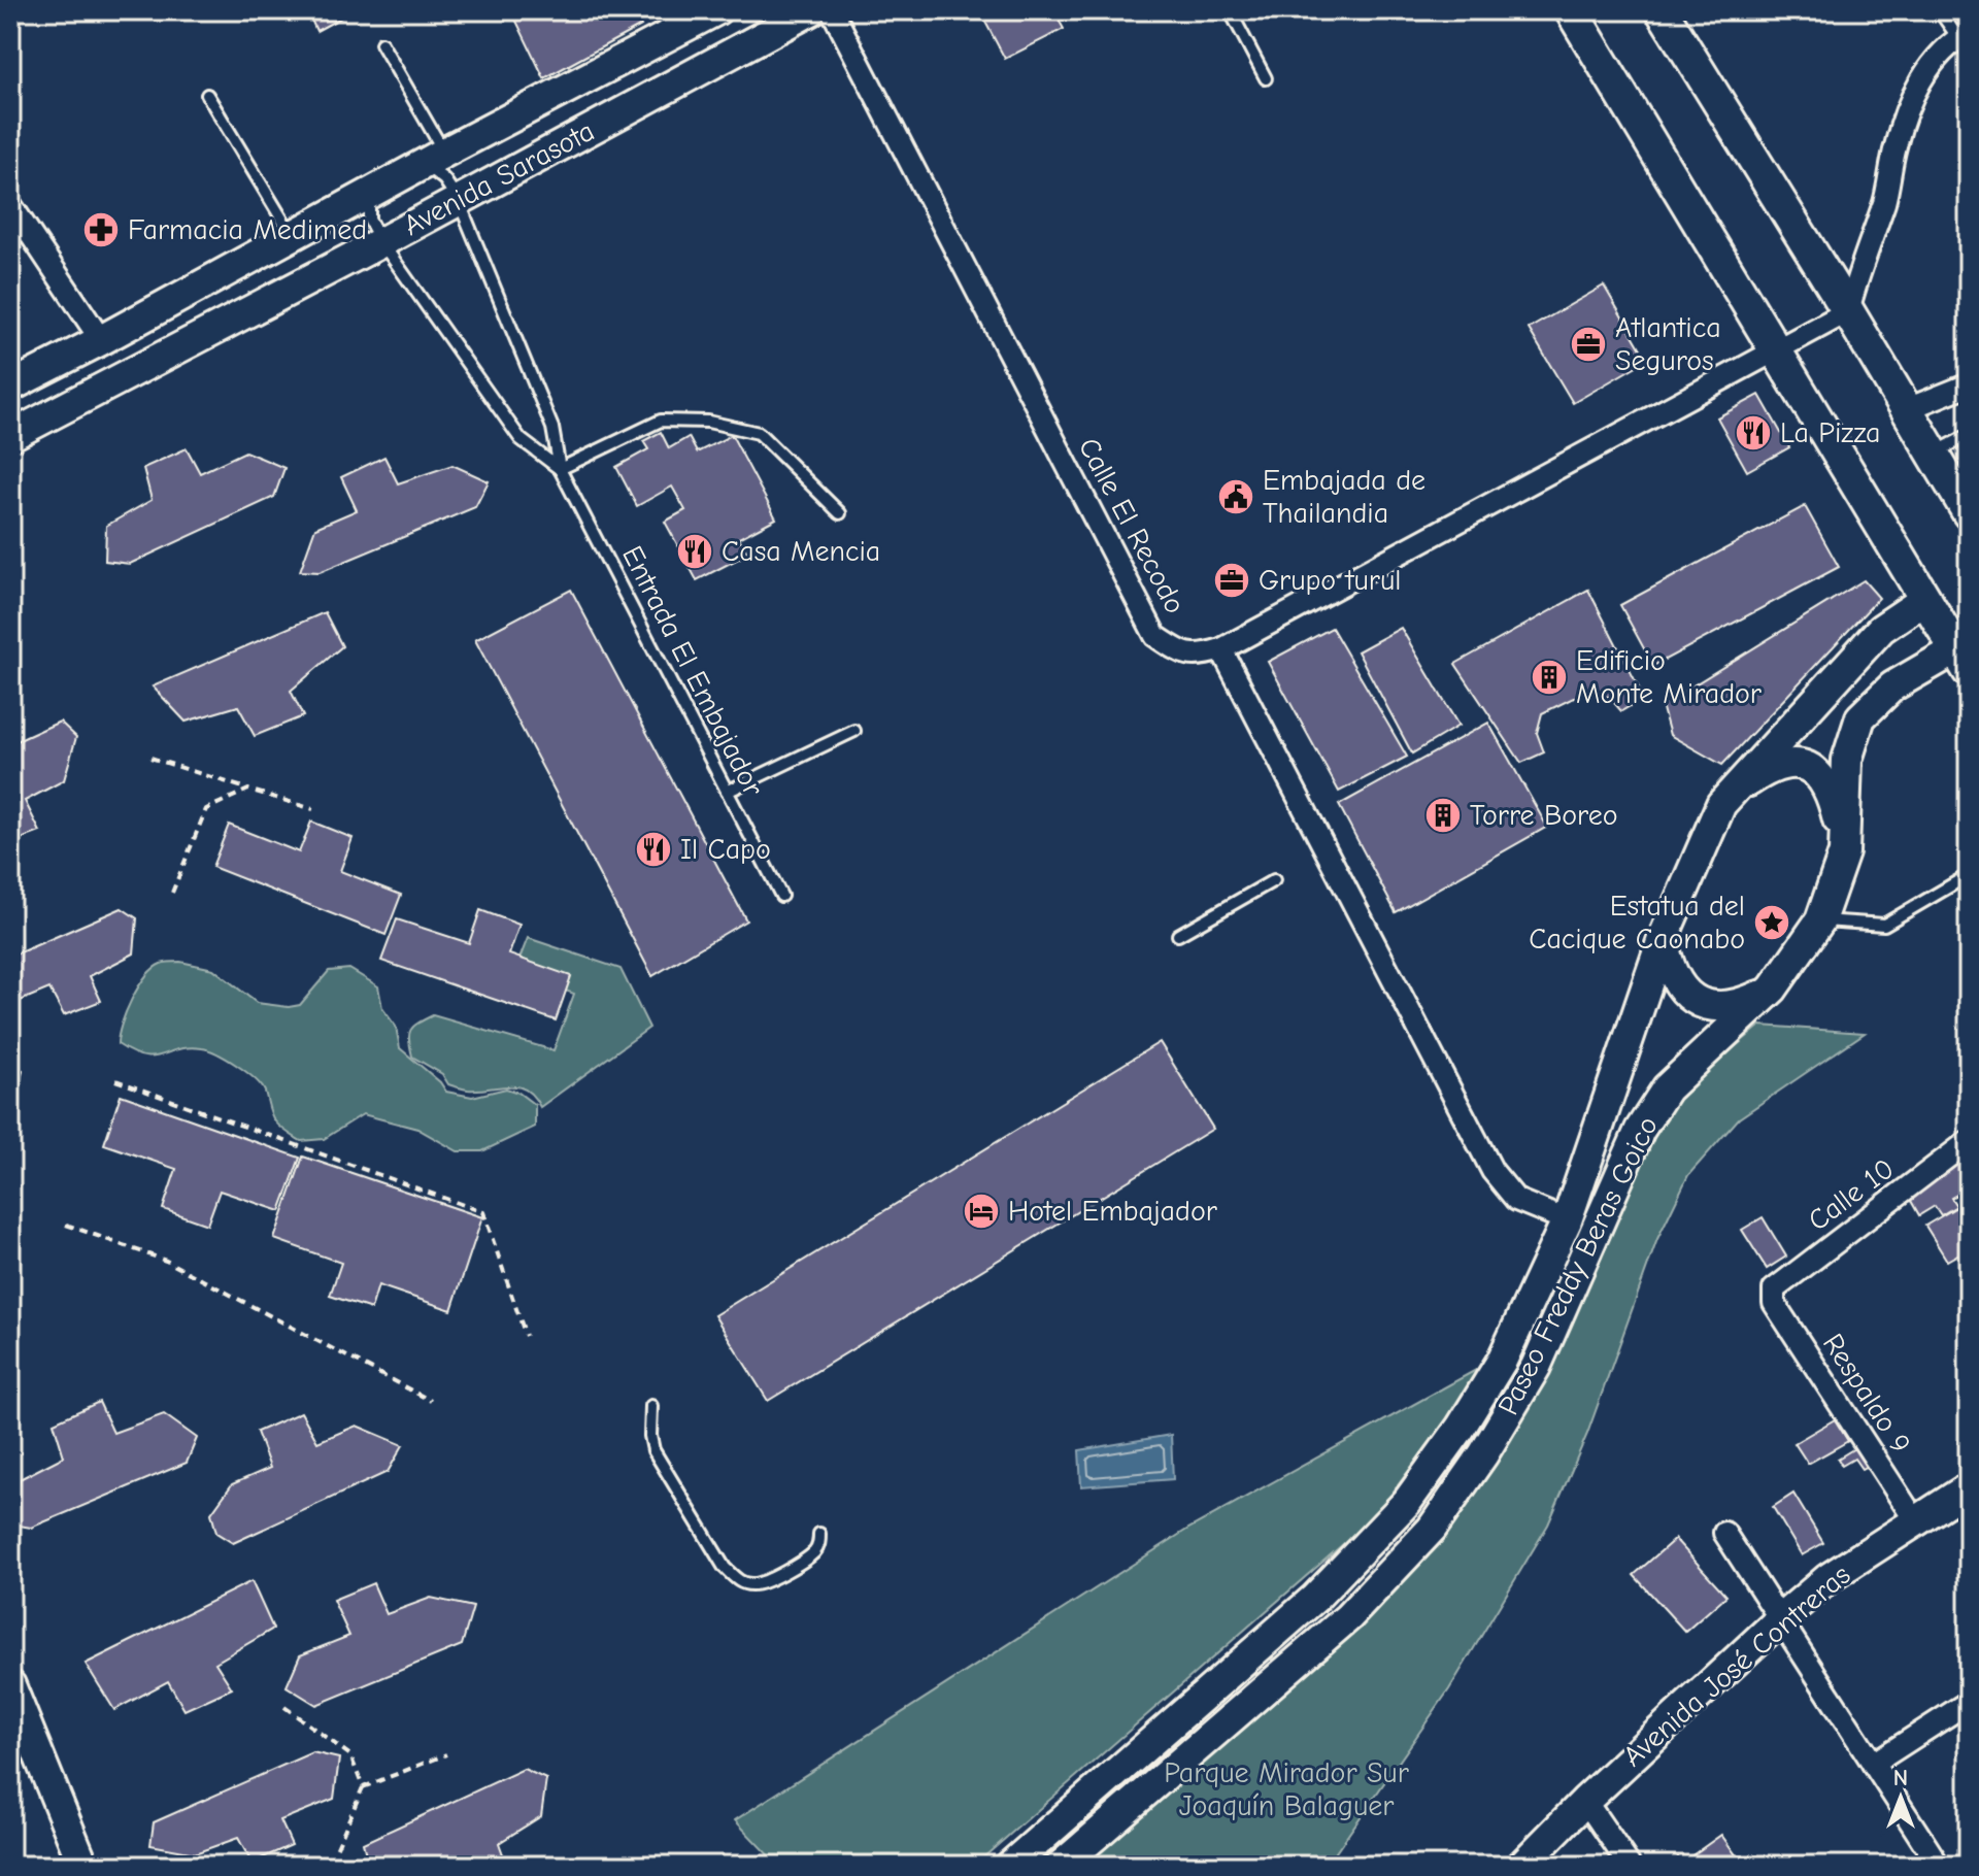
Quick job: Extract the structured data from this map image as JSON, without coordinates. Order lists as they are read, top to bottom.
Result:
{
  "streets": {
    "street": [
      "Avenida Sarasota",
      "Calle El Recodo",
      "Calle 10",
      "Paseo Freddy Beras Goico",
      "Respaldo 9",
      "Avenida José Contreras"
    ],
    "lane": ["Entrada El Embajador"]
  },
  "crossings": [
    ["Avenida Sarasota", "Entrada El Embajador"],
    ["Calle 10", "Respaldo 9"],
    ["Respaldo 9", "Avenida José Contreras"]
  ],
  "parks": ["Parque Mirador Sur Joaquín Balaguer"],
  "places": {
    "pharmacy": ["Farmacia Medimed"],
    "office": ["Atlantica Seguros", "Grupo turul"],
    "restaurant": ["La Pizza", "Casa Mencia", "Il Capo"],
    "public building": ["Embajada de Thailandia"],
    "building": ["Edificio Monte Mirador", "Torre Boreo"],
    "place": ["Estatua del Cacique Caonabo"],
    "hotel": ["Hotel Embajador"]
  },
  "north": "top"
}
